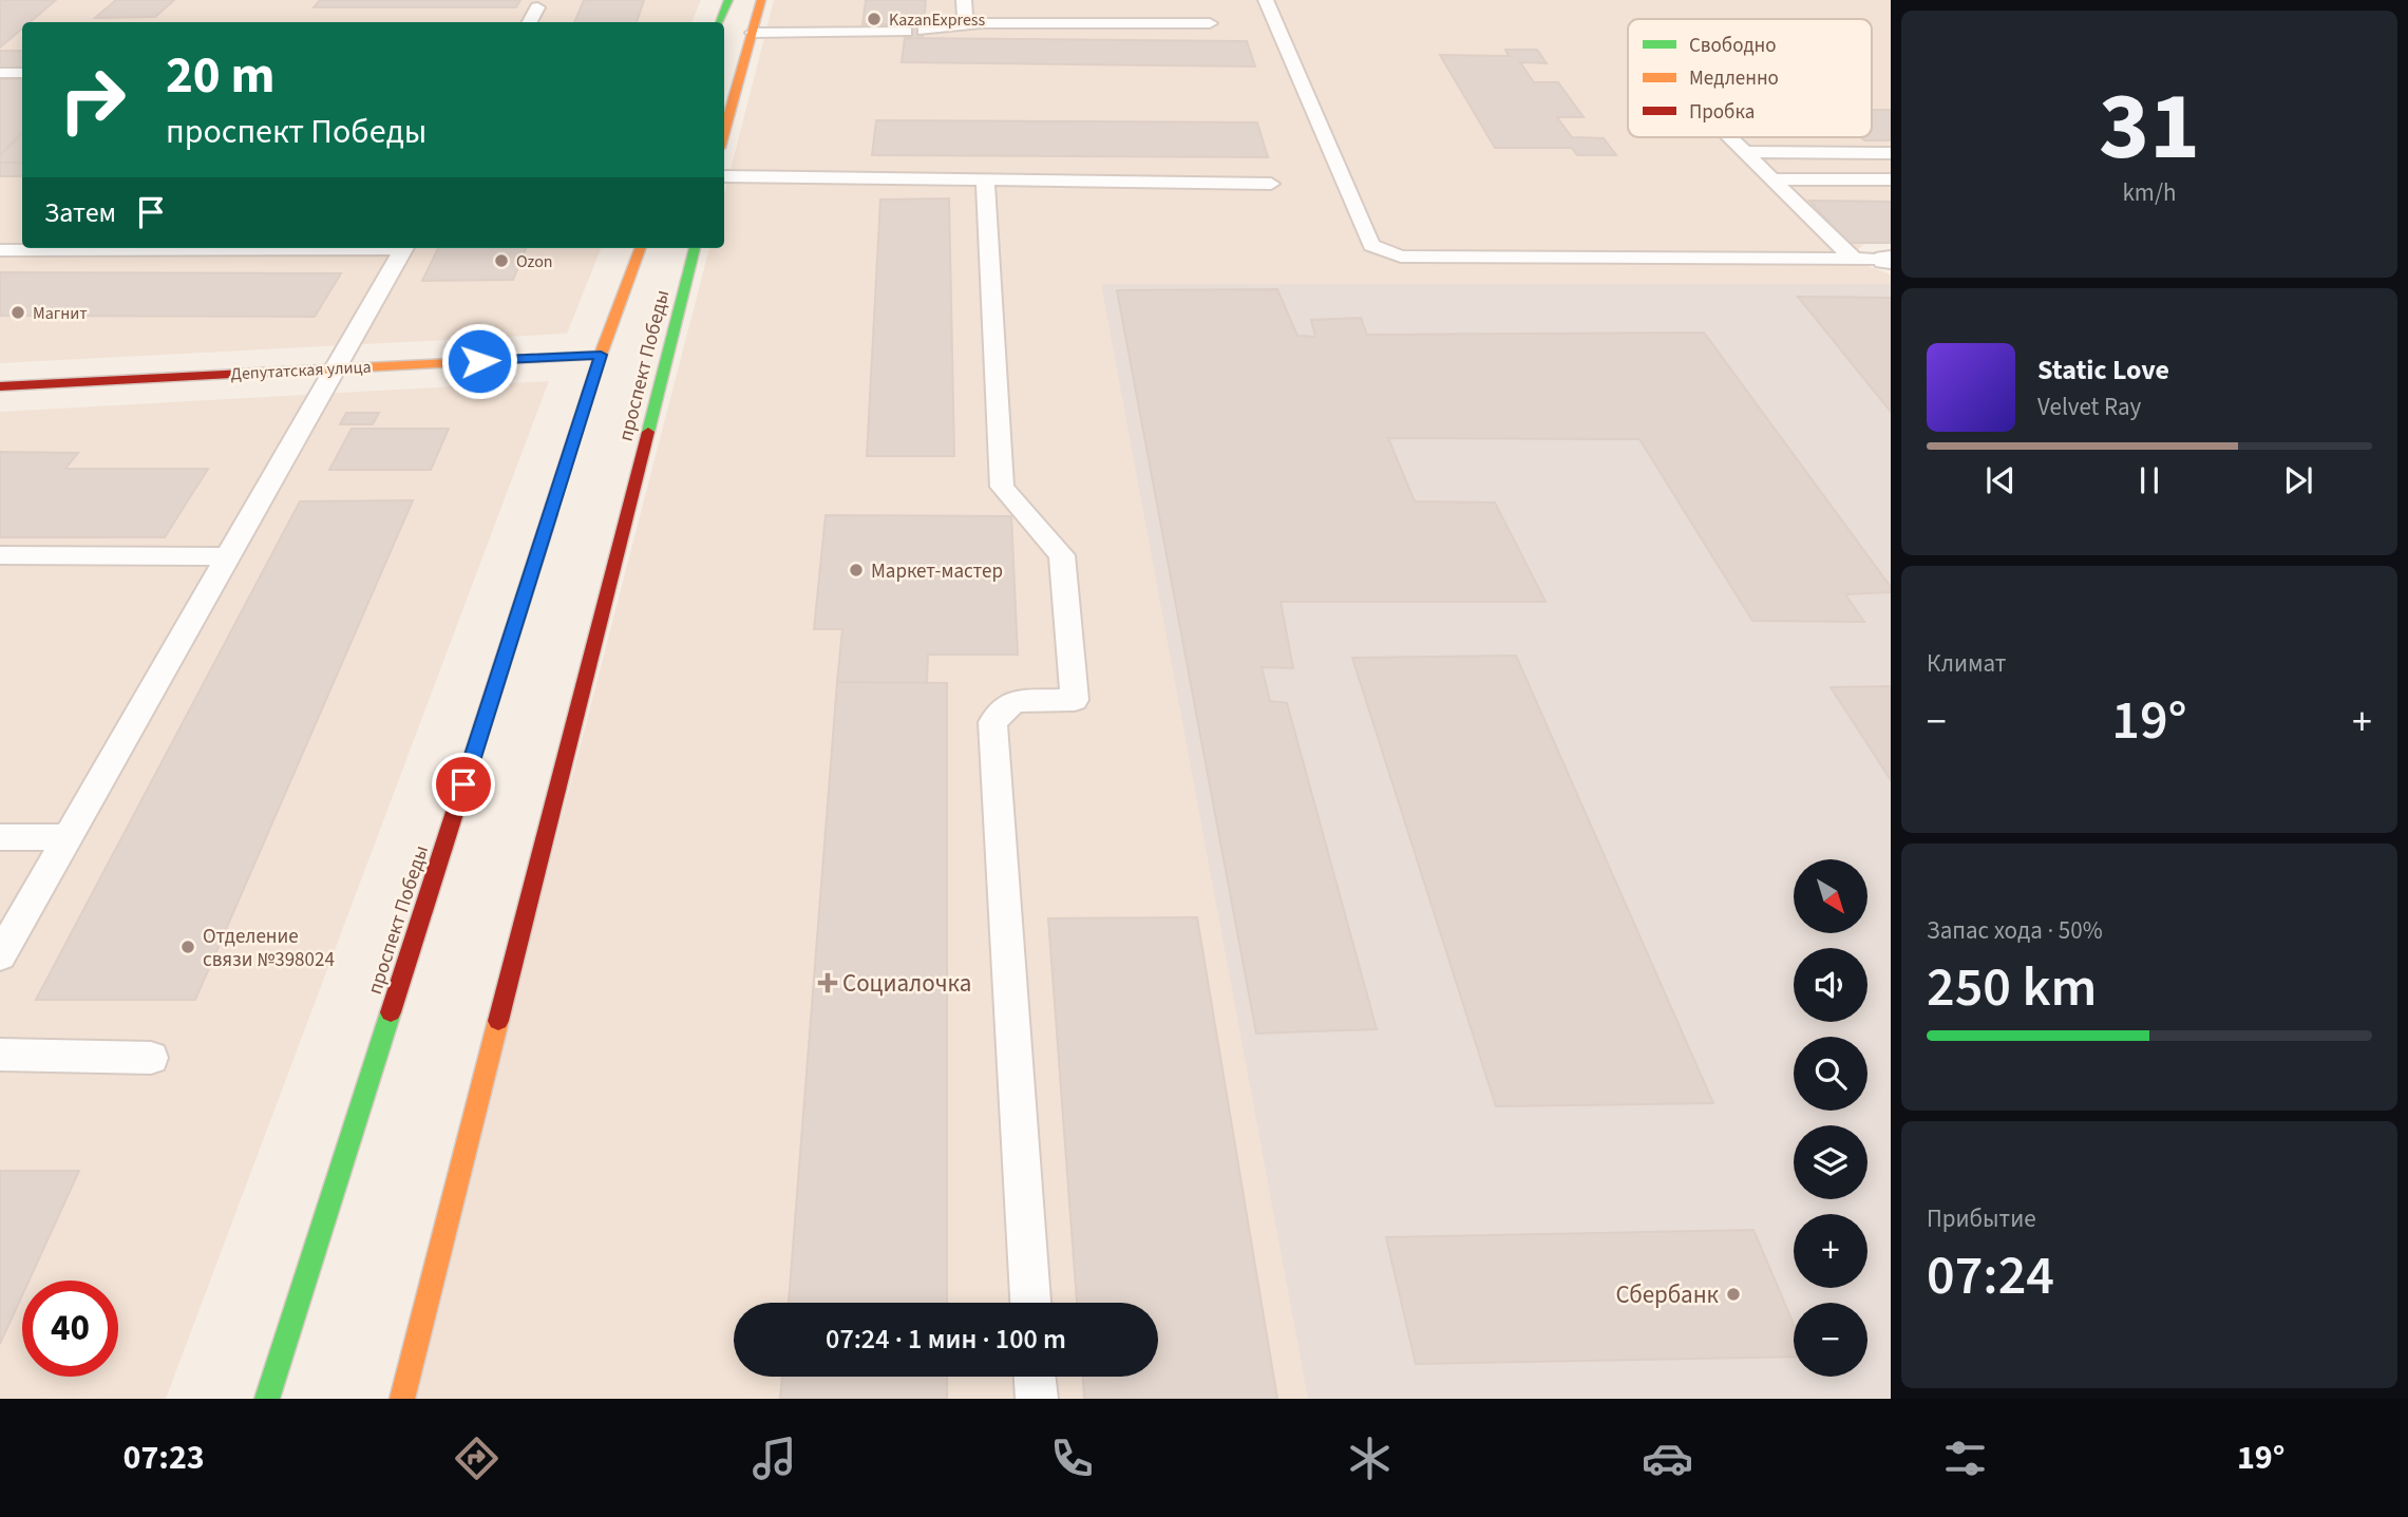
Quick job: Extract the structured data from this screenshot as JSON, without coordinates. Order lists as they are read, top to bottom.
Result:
{
  "streets": {
    "main road": ["проспект Победы", "Депутатская улица"]
  },
  "crossings": [
    ["проспект Победы", "Депутатская улица"]
  ],
  "places": {
    "other": [
      "KazanExpress",
      "Ozon",
      "Магнит",
      "Маркет-мастер",
      "Отделение связи №398024",
      "Сбербанк"
    ],
    "health": ["Социалочка"]
  },
  "legend": ["Свободно", "Медленно", "Пробка"],
  "north": "bottom right",
  "page": {
    "tile": [
      ["31", "km/h"],
      "Климат",
      ["Запас хода · 50%", "250 km"],
      ["Прибытие", "07:24"]
    ],
    "turn": ["20 m", "проспект Победы"],
    "then": "Затем",
    "song": ["Static Love", "Velvet Ray"],
    "heat": ["−", "19°", "+"],
    "map_buttons": ["+", "−"],
    "limit": "40",
    "trip": "07:24 · 1 мин · 100 m",
    "tabs": ["07:23", "19°"]
  }
}
